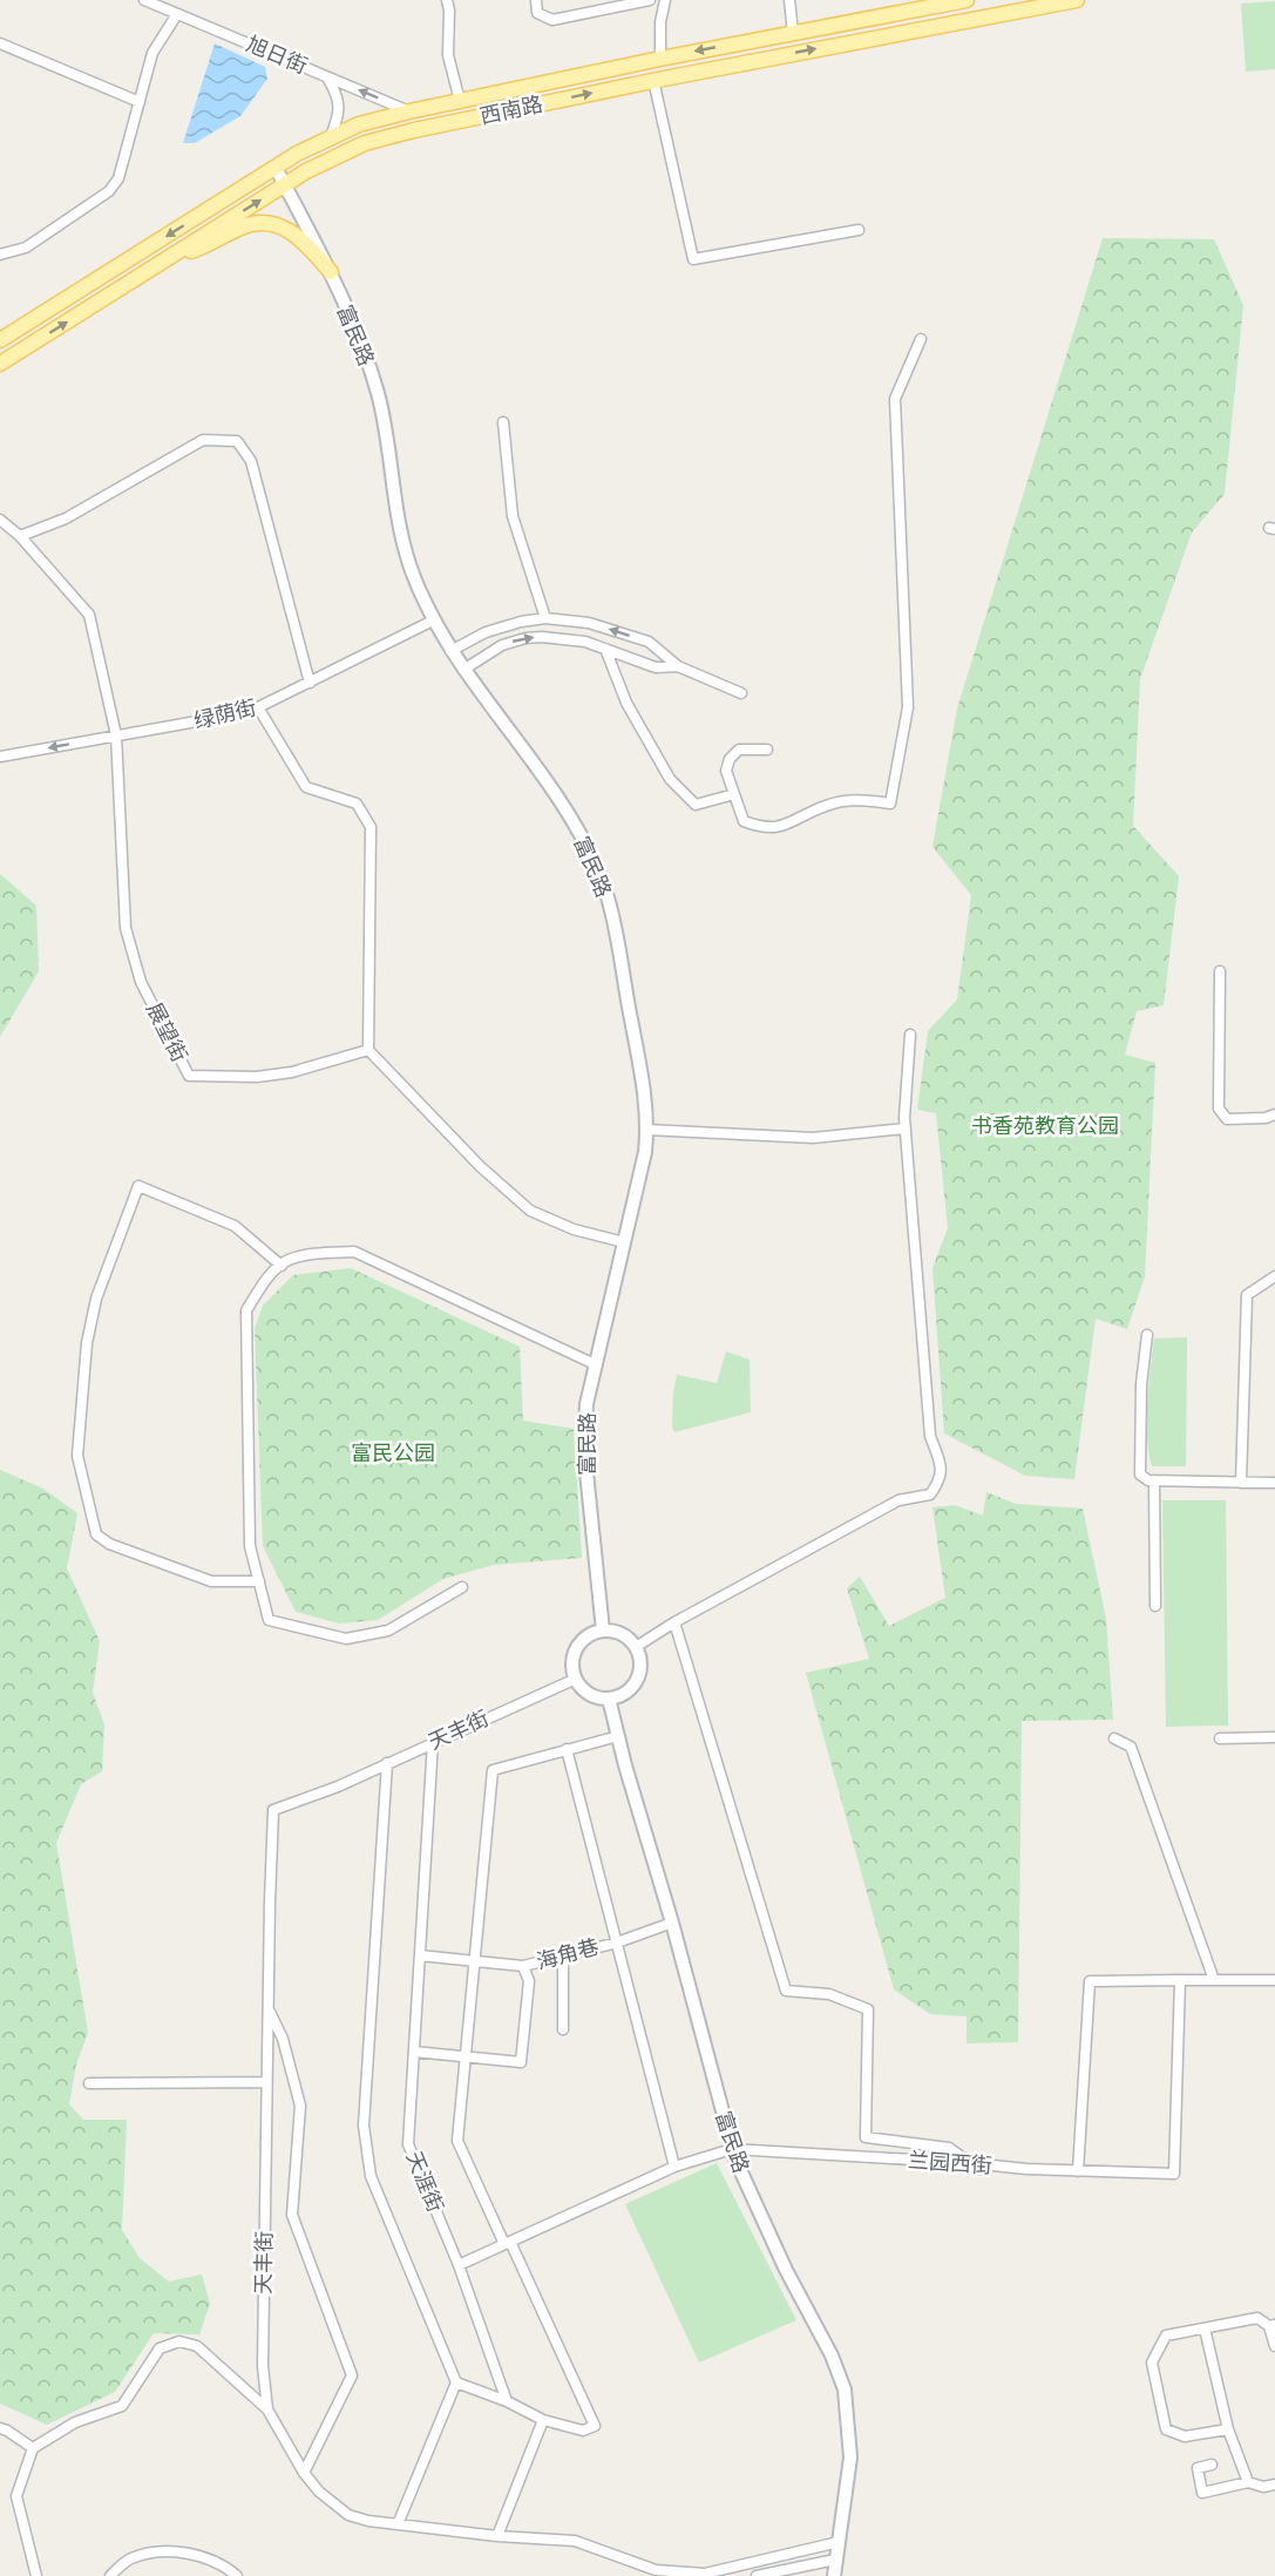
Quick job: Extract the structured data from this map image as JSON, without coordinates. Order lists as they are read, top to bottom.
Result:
{
  "streets": {
    "main road": ["西南路"],
    "street": [
      "旭日街",
      "富民路",
      "绿荫街",
      "展望街",
      "天丰街",
      "海角巷",
      "兰园西街",
      "天涯街"
    ]
  },
  "crossings": [
    ["旭日街", "西南路"],
    ["西南路", "富民路"],
    ["富民路", "绿荫街"],
    ["富民路", "天丰街"],
    ["富民路", "海角巷"],
    ["富民路", "兰园西街"],
    ["绿荫街", "展望街"],
    ["天丰街", "天涯街"],
    ["海角巷", "天涯街"],
    ["兰园西街", "天涯街"]
  ],
  "parks": ["书香苑教育公园", "富民公园"]
}
